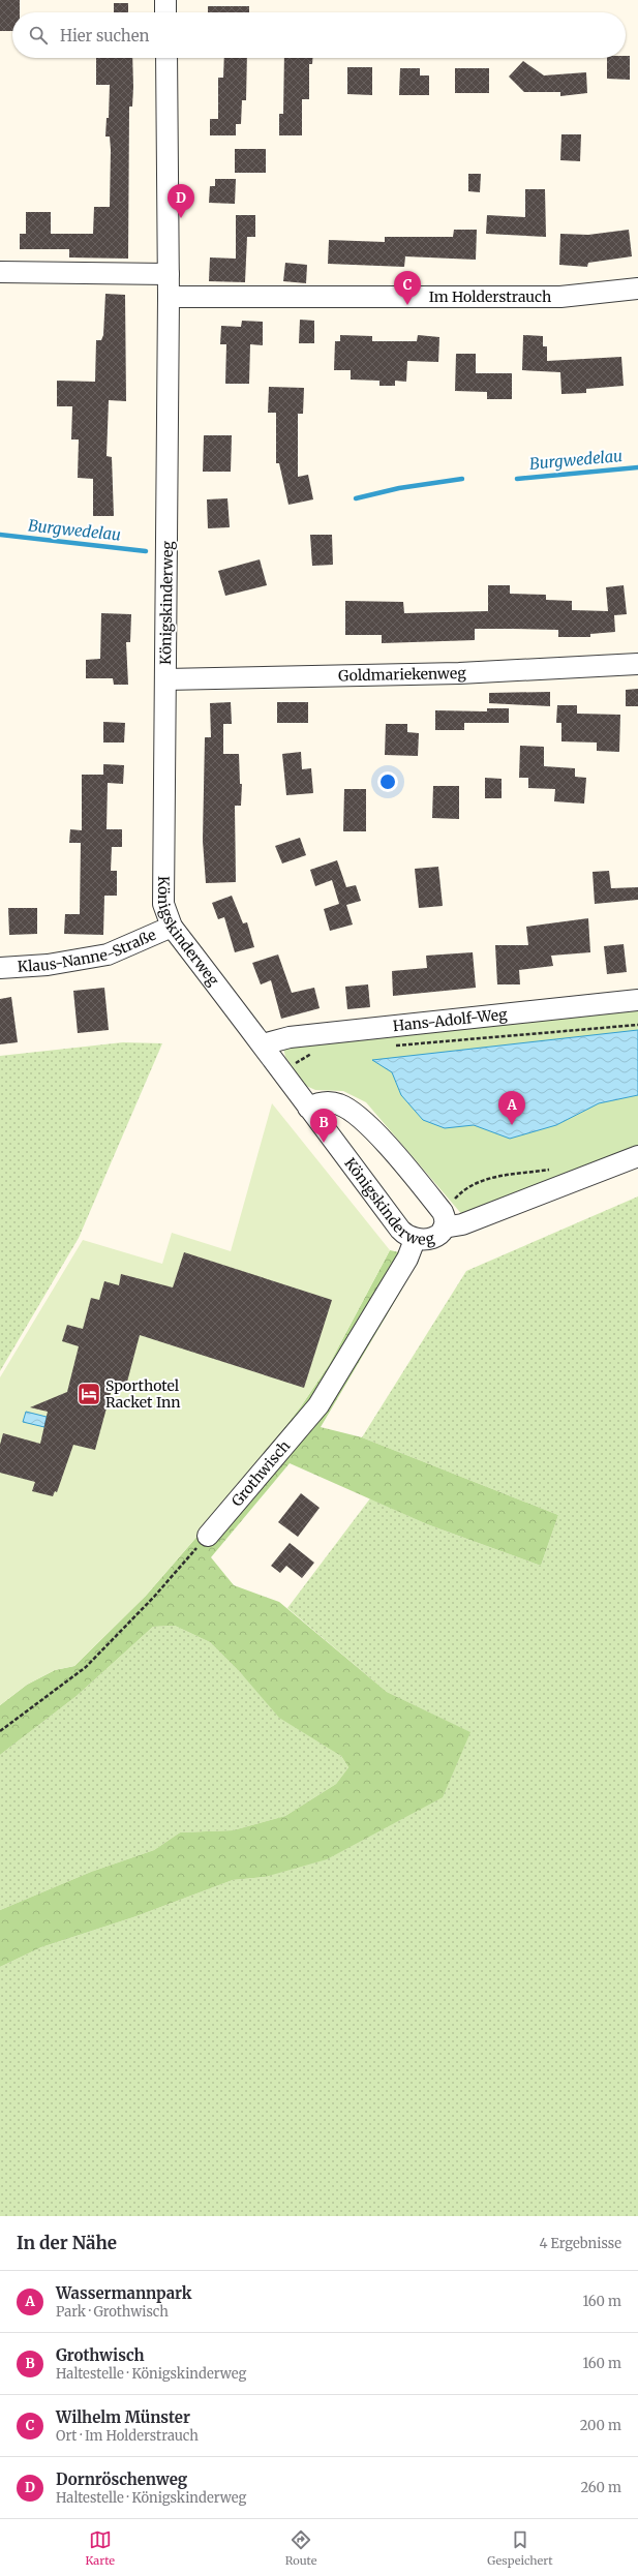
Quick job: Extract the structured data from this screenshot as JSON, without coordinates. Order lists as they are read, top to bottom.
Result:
{
  "streets": {
    "street": [
      "Im Holderstrauch",
      "Königskinderweg",
      "Goldmariekenweg",
      "Klaus-Nanne-Straße",
      "Hans-Adolf-Weg",
      "Grothwisch"
    ]
  },
  "crossings": [
    ["Im Holderstrauch", "Königskinderweg"],
    ["Königskinderweg", "Goldmariekenweg"],
    ["Königskinderweg", "Klaus-Nanne-Straße"],
    ["Königskinderweg", "Hans-Adolf-Weg"],
    ["Königskinderweg", "Grothwisch"]
  ],
  "water": ["Burgwedelau"],
  "places": {
    "hotel": ["Sporthotel Racket Inn"]
  },
  "page": {
    "search": "Hier suchen",
    "pins": [
      "D",
      "C",
      "A",
      "B"
    ],
    "heading": ["In der Nähe", "4 Ergebnisse"],
    "list": [
      {
        "mark": "A",
        "name": "Wassermannpark",
        "note": "Park · Grothwisch",
        "value": "160 m"
      },
      {
        "mark": "B",
        "name": "Grothwisch",
        "note": "Haltestelle · Königskinderweg",
        "value": "160 m"
      },
      {
        "mark": "C",
        "name": "Wilhelm Münster",
        "note": "Ort · Im Holderstrauch",
        "value": "200 m"
      },
      {
        "mark": "D",
        "name": "Dornröschenweg",
        "note": "Haltestelle · Königskinderweg",
        "value": "260 m"
      }
    ],
    "nav": ["Karte", "Route", "Gespeichert"]
  }
}
